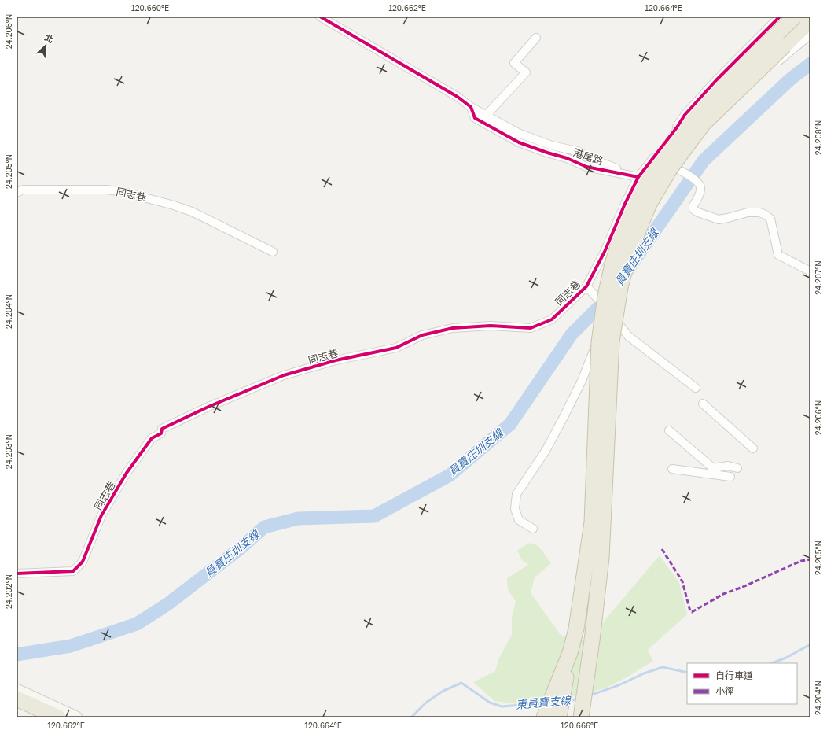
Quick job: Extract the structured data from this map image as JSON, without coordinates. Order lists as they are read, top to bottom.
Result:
{
  "streets": {
    "street": ["港尾路", "同志巷"]
  },
  "crossings": [
    ["港尾路", "同志巷"]
  ],
  "water": ["員寶庄圳支線", "東員寶支線"],
  "legend": ["自行車道", "小徑"],
  "north": "top right",
  "coordinates": [
    "120.660°E",
    "120.662°E",
    "120.664°E",
    "24.206°N",
    "24.208°N",
    "24.205°N",
    "24.207°N",
    "24.204°N",
    "24.203°N",
    "24.202°N",
    "120.666°E"
  ]
}
